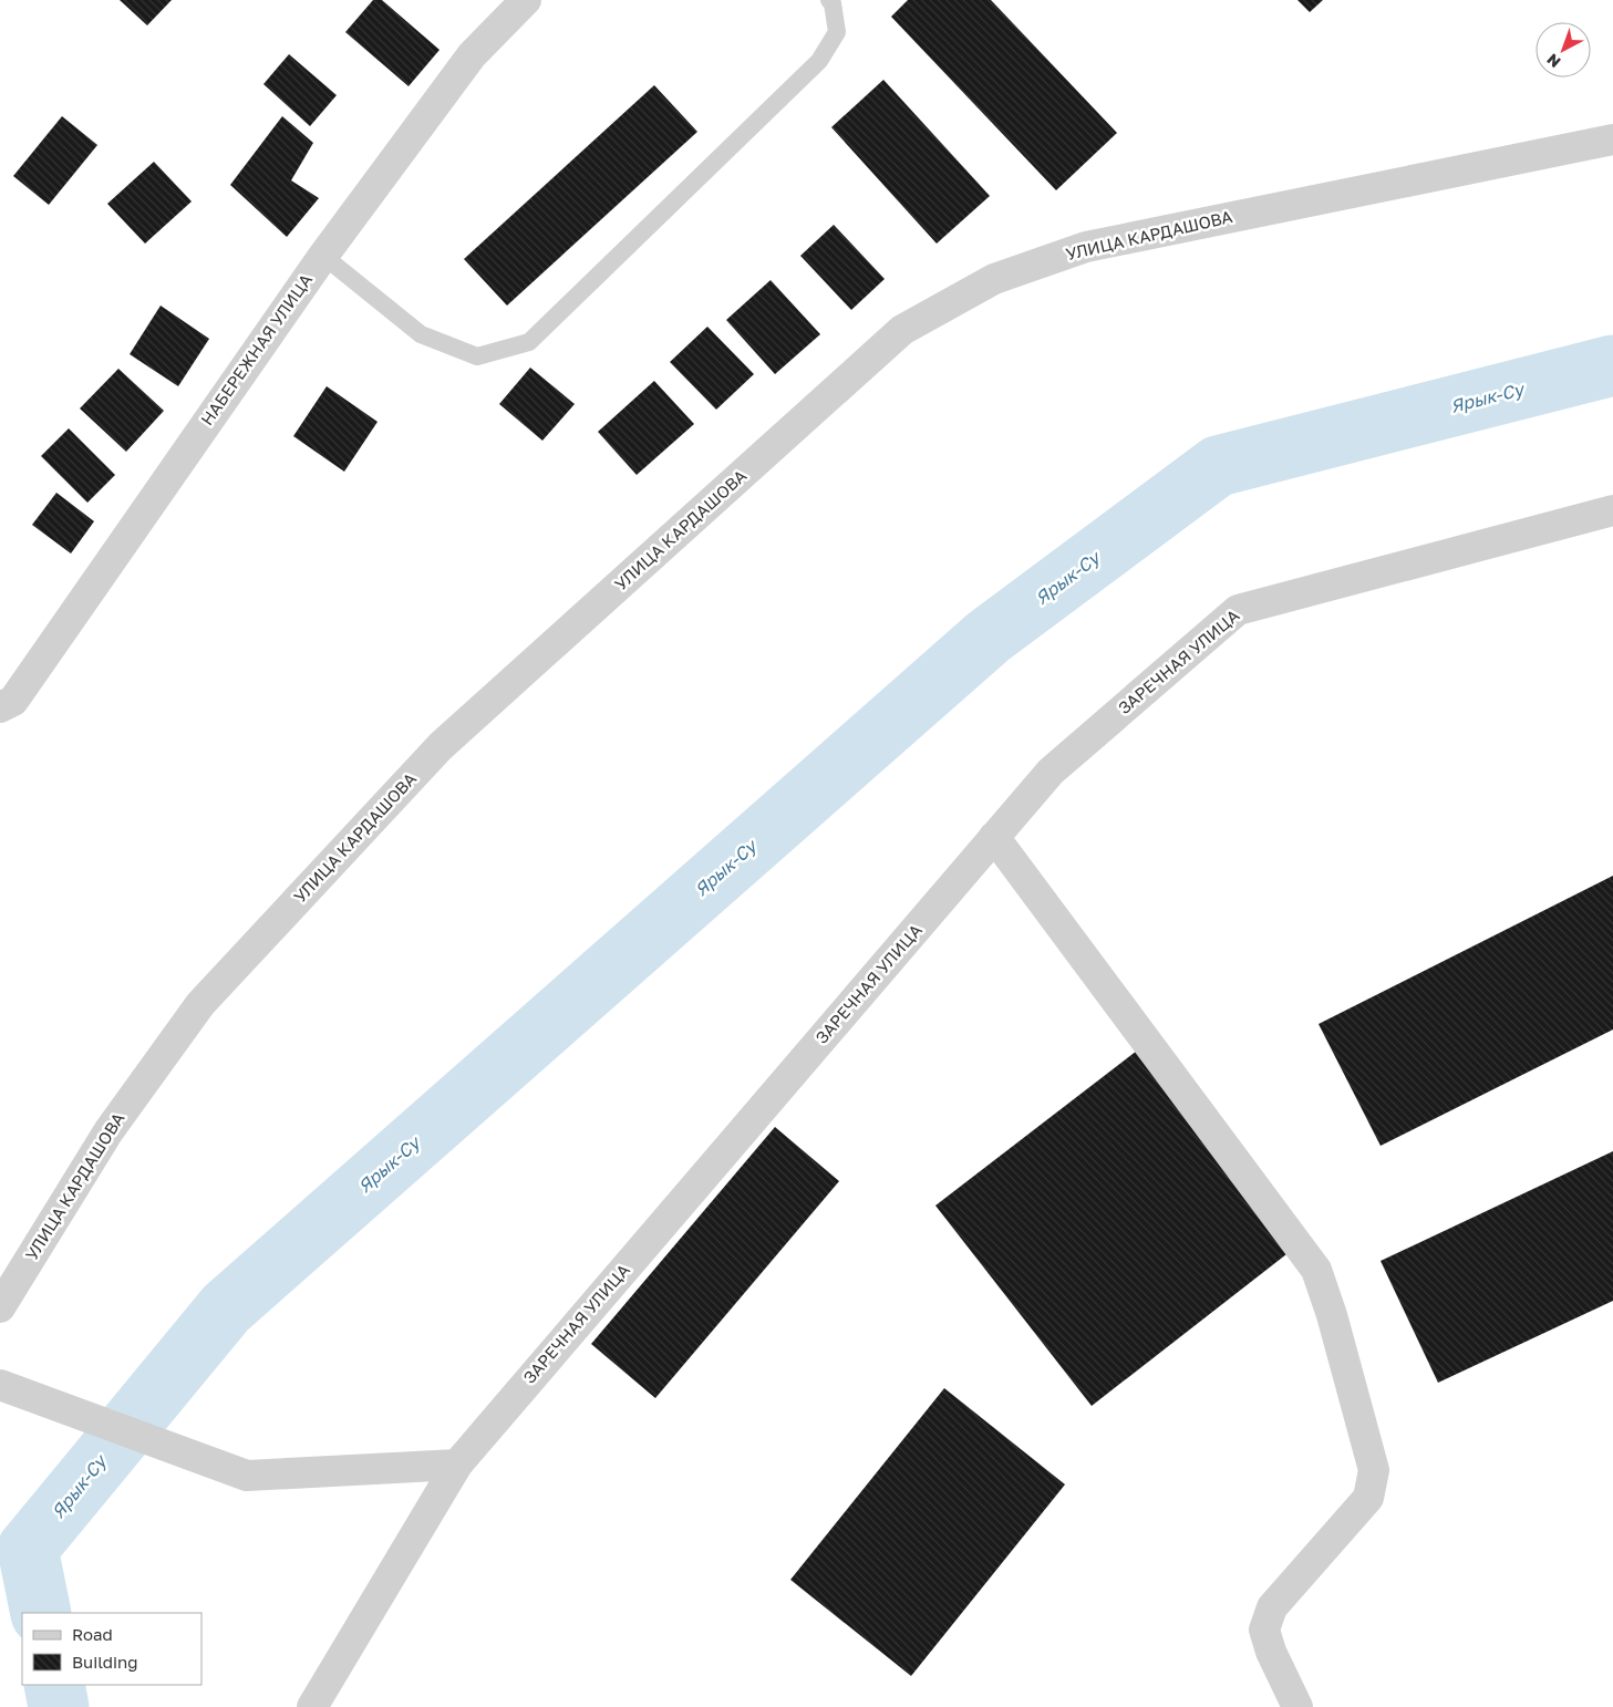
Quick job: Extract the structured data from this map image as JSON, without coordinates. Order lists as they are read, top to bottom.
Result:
{
  "streets": {
    "street": ["УЛИЦА КАРДАШОВА", "НАБЕРЕЖНАЯ УЛИЦА", "ЗАРЕЧНАЯ УЛИЦА"]
  },
  "water": ["Ярык-Су"],
  "legend": ["Road", "Building"],
  "north": "bottom left"
}
